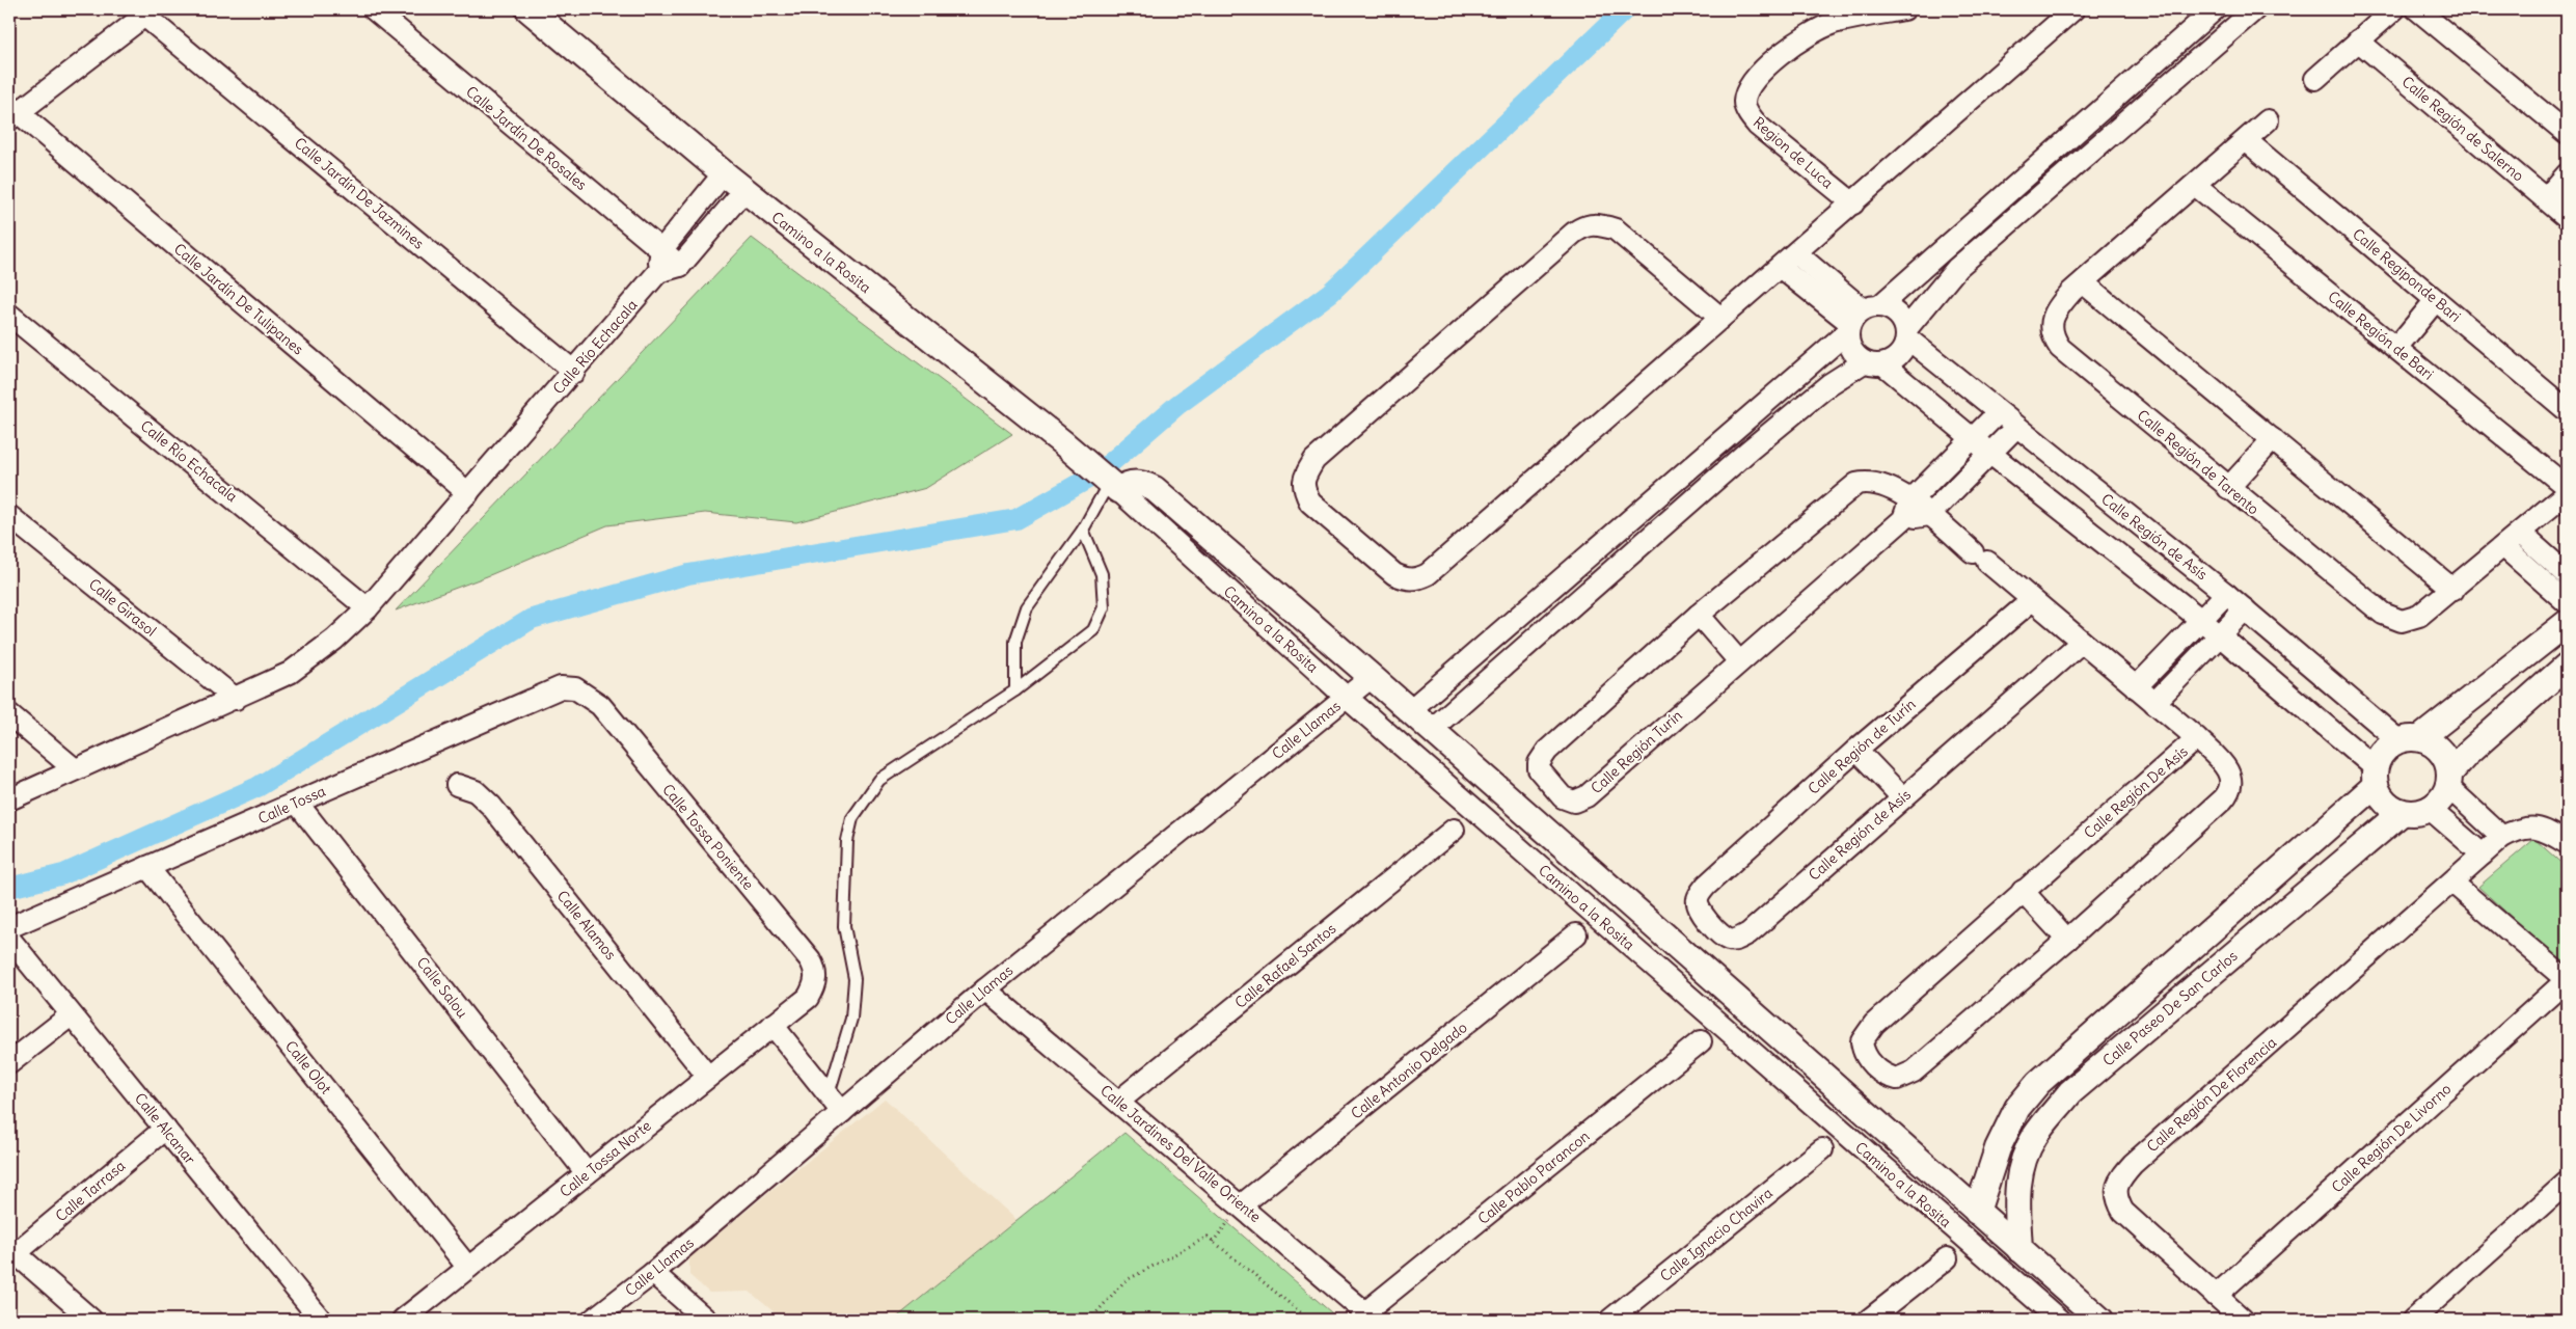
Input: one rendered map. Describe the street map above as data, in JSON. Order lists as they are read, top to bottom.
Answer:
{
  "streets": {
    "street": [
      "Calle Región de Salerno",
      "Calle Jardín De Rosales",
      "Region de Luca",
      "Calle Jardín De Jazmines",
      "Camino a la Rosita",
      "Calle Regiponde Bari",
      "Calle Jardín De Tulipanes",
      "Calle Región de Bari",
      "Calle Río Echacala",
      "Calle Región de Tarento",
      "Calle Región de Asís",
      "Calle Girasol",
      "Calle Llamas",
      "Calle Región de Turín",
      "Calle Región Turín",
      "Calle Región De Asís",
      "Calle Tossa",
      "Calle Tossa Poniente",
      "Calle Alamos",
      "Calle Rafael Santos",
      "Calle Salou",
      "Calle Paseo De San Carlos",
      "Calle Olot",
      "Calle Antonio Delgado",
      "Calle Región De Florencia",
      "Calle Alcanar",
      "Calle Región De Livorno",
      "Calle Jardines Del Valle Oriente",
      "Calle Tossa Norte",
      "Calle Pablo Parancon",
      "Calle Tarrasa",
      "Calle Ignacio Chavira"
    ]
  },
  "crossings": [
    ["Calle Jardín De Jazmines", "Calle Río Echacala"],
    ["Camino a la Rosita", "Calle Llamas"],
    ["Camino a la Rosita", "Calle Paseo De San Carlos"],
    ["Calle Regiponde Bari", "Calle Región de Tarento"],
    ["Calle Jardín De Tulipanes", "Calle Río Echacala"],
    ["Calle Región de Bari", "Calle Región de Tarento"],
    ["Calle Río Echacala", "Calle Girasol"],
    ["Calle Región de Asís", "Calle Región de Turín"],
    ["Calle Región de Asís", "Calle Región Turín"],
    ["Calle Región de Asís", "Calle Región De Asís"],
    ["Calle Región de Asís", "Calle Paseo De San Carlos"],
    ["Calle Llamas", "Calle Jardines Del Valle Oriente"],
    ["Calle Tossa", "Calle Tossa Poniente"],
    ["Calle Tossa", "Calle Salou"],
    ["Calle Tossa", "Calle Olot"],
    ["Calle Tossa Poniente", "Calle Tossa Norte"],
    ["Calle Alamos", "Calle Tossa Norte"],
    ["Calle Rafael Santos", "Calle Jardines Del Valle Oriente"],
    ["Calle Salou", "Calle Tossa Norte"],
    ["Calle Olot", "Calle Tossa Norte"],
    ["Calle Antonio Delgado", "Calle Jardines Del Valle Oriente"],
    ["Calle Región De Florencia", "Calle Región De Livorno"],
    ["Calle Alcanar", "Calle Tarrasa"],
    ["Calle Jardines Del Valle Oriente", "Calle Pablo Parancon"]
  ]
}
